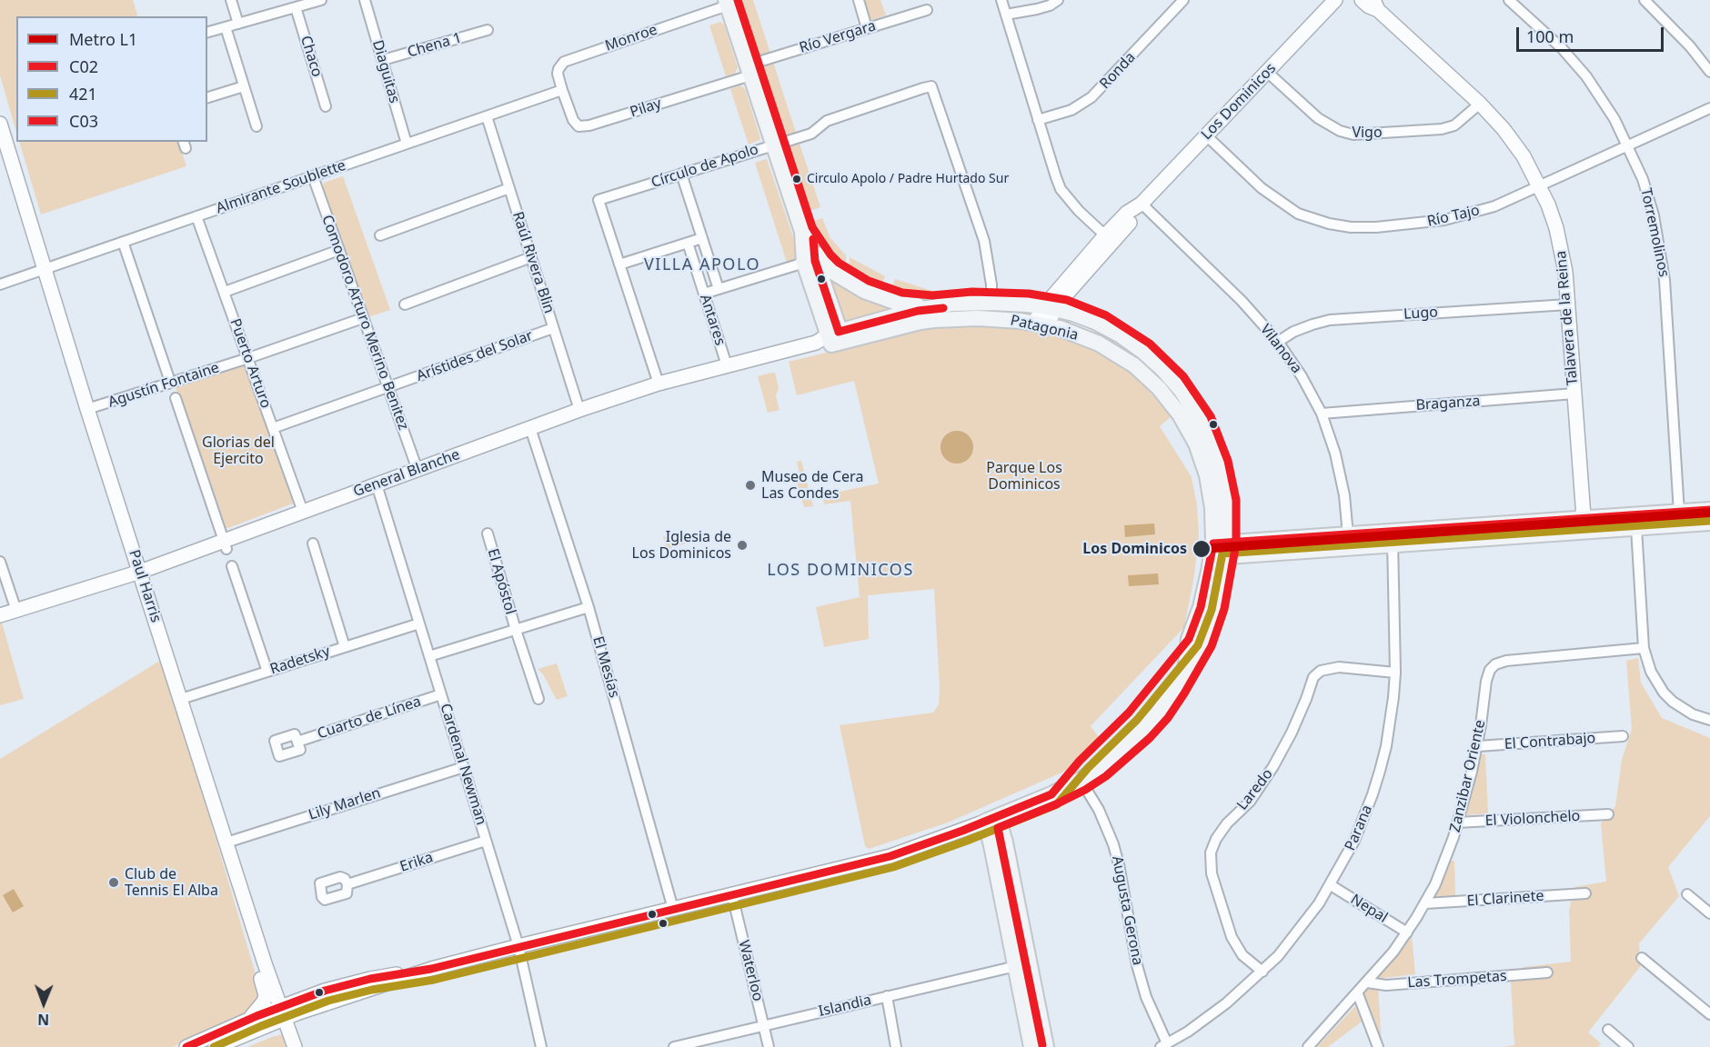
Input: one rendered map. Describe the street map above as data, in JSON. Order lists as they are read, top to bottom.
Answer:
{
  "streets": {
    "main road": ["Patagonia"],
    "street": [
      "Río Vergara",
      "Monroe",
      "Chena 1",
      "Chaco",
      "Ronda",
      "Diaguitas",
      "Los Dominicos",
      "Pilay",
      "Vigo",
      "Círculo de Apolo",
      "Almirante Soublette",
      "Río Tajo",
      "Torremolinos",
      "Raúl Rivera Blin",
      "Lugo",
      "Talavera de la Reina",
      "Antares",
      "Comodoro Arturo Merino Benitez",
      "Vilanova",
      "Arístides del Solar",
      "Puerto Arturo",
      "Agustín Fontaine",
      "Braganza",
      "General Blanche",
      "El Apóstol",
      "Paul Harris",
      "Radetsky",
      "El Mesías",
      "Cuarto de Línea",
      "El Contrabajo",
      "Cardenal Newman",
      "Zanzibar Oriente",
      "Laredo",
      "Lily Marlen",
      "El Violonchelo",
      "Parana",
      "Erika",
      "El Clarinete",
      "Nepal",
      "Augusta Gerona",
      "Waterloo",
      "Las Trompetas",
      "Islandia"
    ]
  },
  "crossings": [
    ["Río Vergara", "Pilay"],
    ["Monroe", "Pilay"],
    ["Monroe", "Almirante Soublette"],
    ["Chena 1", "Diaguitas"],
    ["Diaguitas", "Almirante Soublette"],
    ["Los Dominicos", "Vigo"],
    ["Los Dominicos", "Río Tajo"],
    ["Los Dominicos", "Patagonia"],
    ["Los Dominicos", "Vilanova"],
    ["Pilay", "Almirante Soublette"],
    ["Vigo", "Talavera de la Reina"],
    ["Círculo de Apolo", "Antares"],
    ["Círculo de Apolo", "Patagonia"],
    ["Círculo de Apolo", "General Blanche"],
    ["Almirante Soublette", "Raúl Rivera Blin"],
    ["Almirante Soublette", "Comodoro Arturo Merino Benitez"],
    ["Almirante Soublette", "Puerto Arturo"],
    ["Almirante Soublette", "Paul Harris"],
    ["Río Tajo", "Torremolinos"],
    ["Río Tajo", "Talavera de la Reina"],
    ["Raúl Rivera Blin", "Arístides del Solar"],
    ["Raúl Rivera Blin", "General Blanche"],
    ["Lugo", "Talavera de la Reina"],
    ["Lugo", "Vilanova"],
    ["Talavera de la Reina", "Braganza"],
    ["Antares", "General Blanche"],
    ["Comodoro Arturo Merino Benitez", "Arístides del Solar"],
    ["Comodoro Arturo Merino Benitez", "Agustín Fontaine"],
    ["Comodoro Arturo Merino Benitez", "General Blanche"],
    ["Patagonia", "General Blanche"],
    ["Vilanova", "Braganza"],
    ["Arístides del Solar", "Puerto Arturo"],
    ["Puerto Arturo", "Agustín Fontaine"],
    ["Puerto Arturo", "General Blanche"],
    ["Agustín Fontaine", "Paul Harris"],
    ["General Blanche", "Paul Harris"],
    ["General Blanche", "El Mesías"],
    ["General Blanche", "Cardenal Newman"],
    ["El Apóstol", "El Mesías"],
    ["El Apóstol", "Cardenal Newman"],
    ["Paul Harris", "Radetsky"],
    ["Paul Harris", "Lily Marlen"],
    ["Radetsky", "Cardenal Newman"],
    ["Cuarto de Línea", "Cardenal Newman"],
    ["El Contrabajo", "Zanzibar Oriente"],
    ["Cardenal Newman", "Lily Marlen"],
    ["Cardenal Newman", "Erika"],
    ["Zanzibar Oriente", "El Violonchelo"],
    ["Zanzibar Oriente", "El Clarinete"],
    ["Zanzibar Oriente", "Nepal"],
    ["Zanzibar Oriente", "Las Trompetas"],
    ["Laredo", "Parana"],
    ["Parana", "Nepal"],
    ["Parana", "Augusta Gerona"],
    ["Waterloo", "Islandia"]
  ],
  "districts": ["VILLA APOLO", "LOS DOMINICOS"],
  "parks": ["Glorias del Ejercito", "Parque Los Dominicos"],
  "places": [
    "Circulo Apolo / Padre Hurtado Sur",
    "Museo de Cera Las Condes",
    "Iglesia de Los Dominicos",
    "Los Dominicos",
    "Club de Tennis El Alba"
  ],
  "lines": [
    "transit line C03",
    "transit line C02",
    "metro line L1",
    "transit line 421"
  ],
  "legend": [
    "Metro L1",
    "C02",
    "421",
    "C03"
  ],
  "scale_bar": "100 m",
  "north": "bottom"
}
